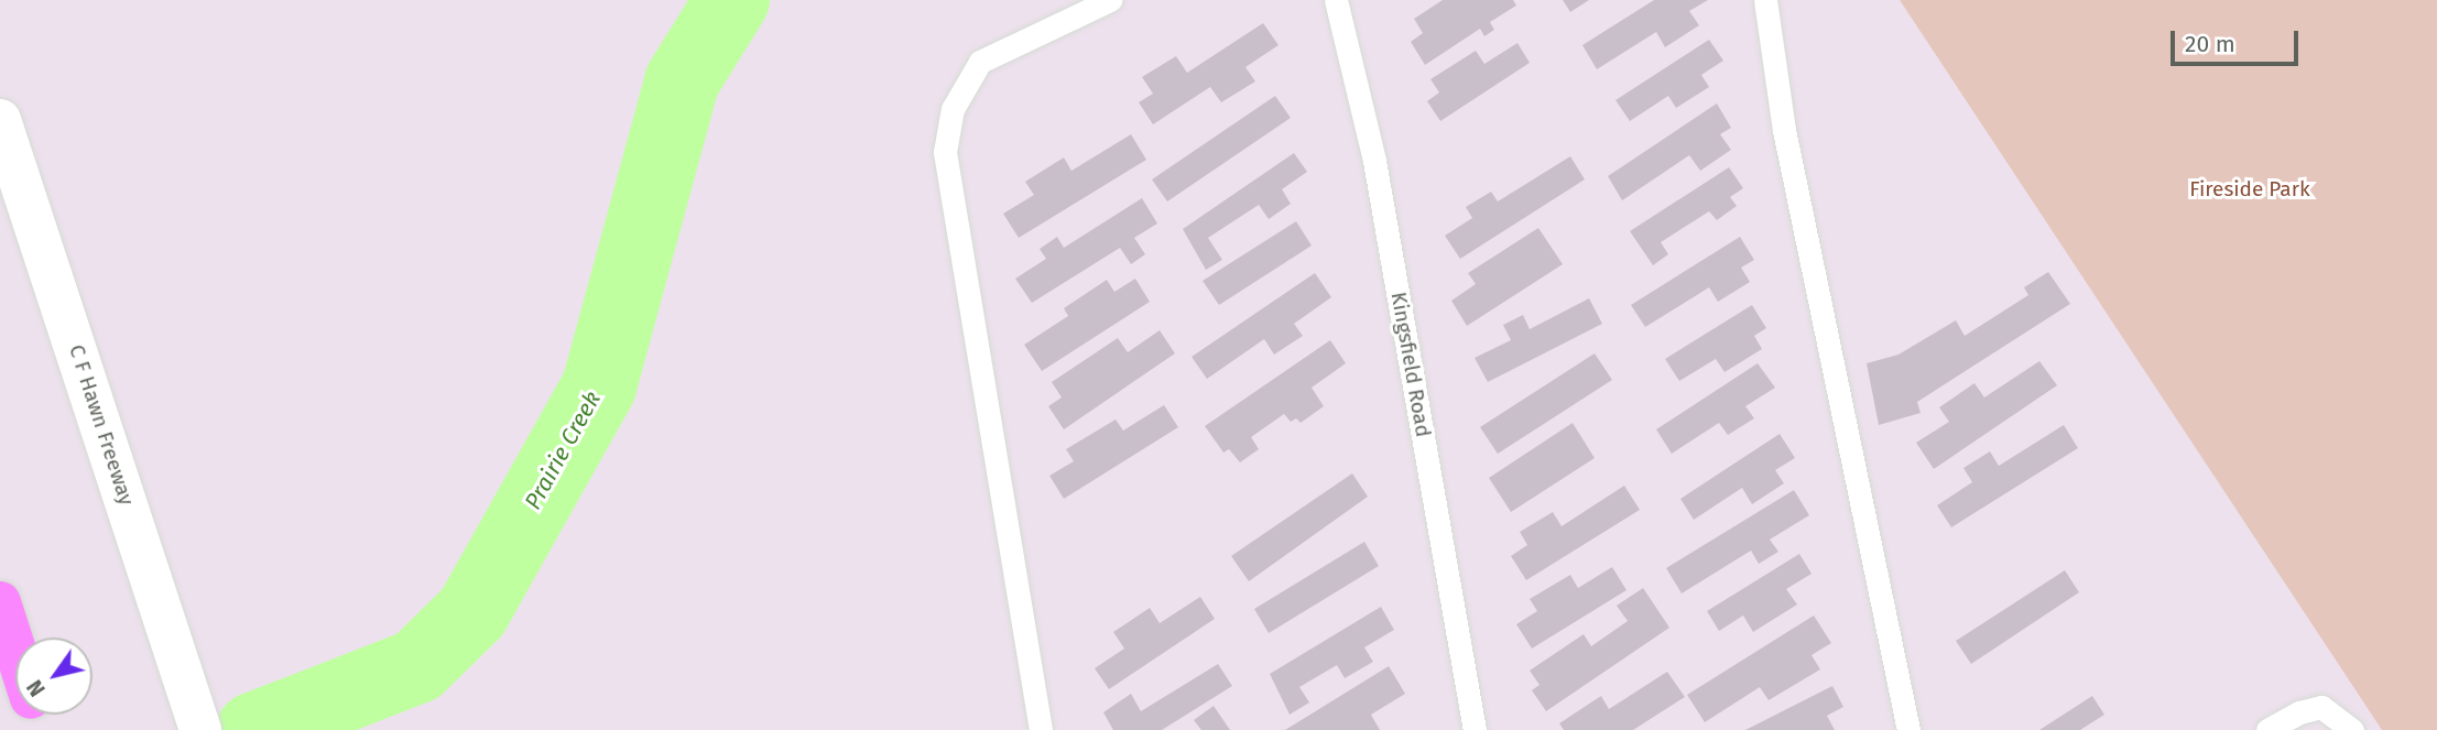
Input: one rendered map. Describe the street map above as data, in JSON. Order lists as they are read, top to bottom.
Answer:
{
  "streets": {
    "main road": ["C F Hawn Freeway"],
    "lane": ["Kingsfield Road"]
  },
  "water": ["Prairie Creek"],
  "parks": ["Fireside Park"],
  "scale_bar": "20 m",
  "north": "bottom left"
}
